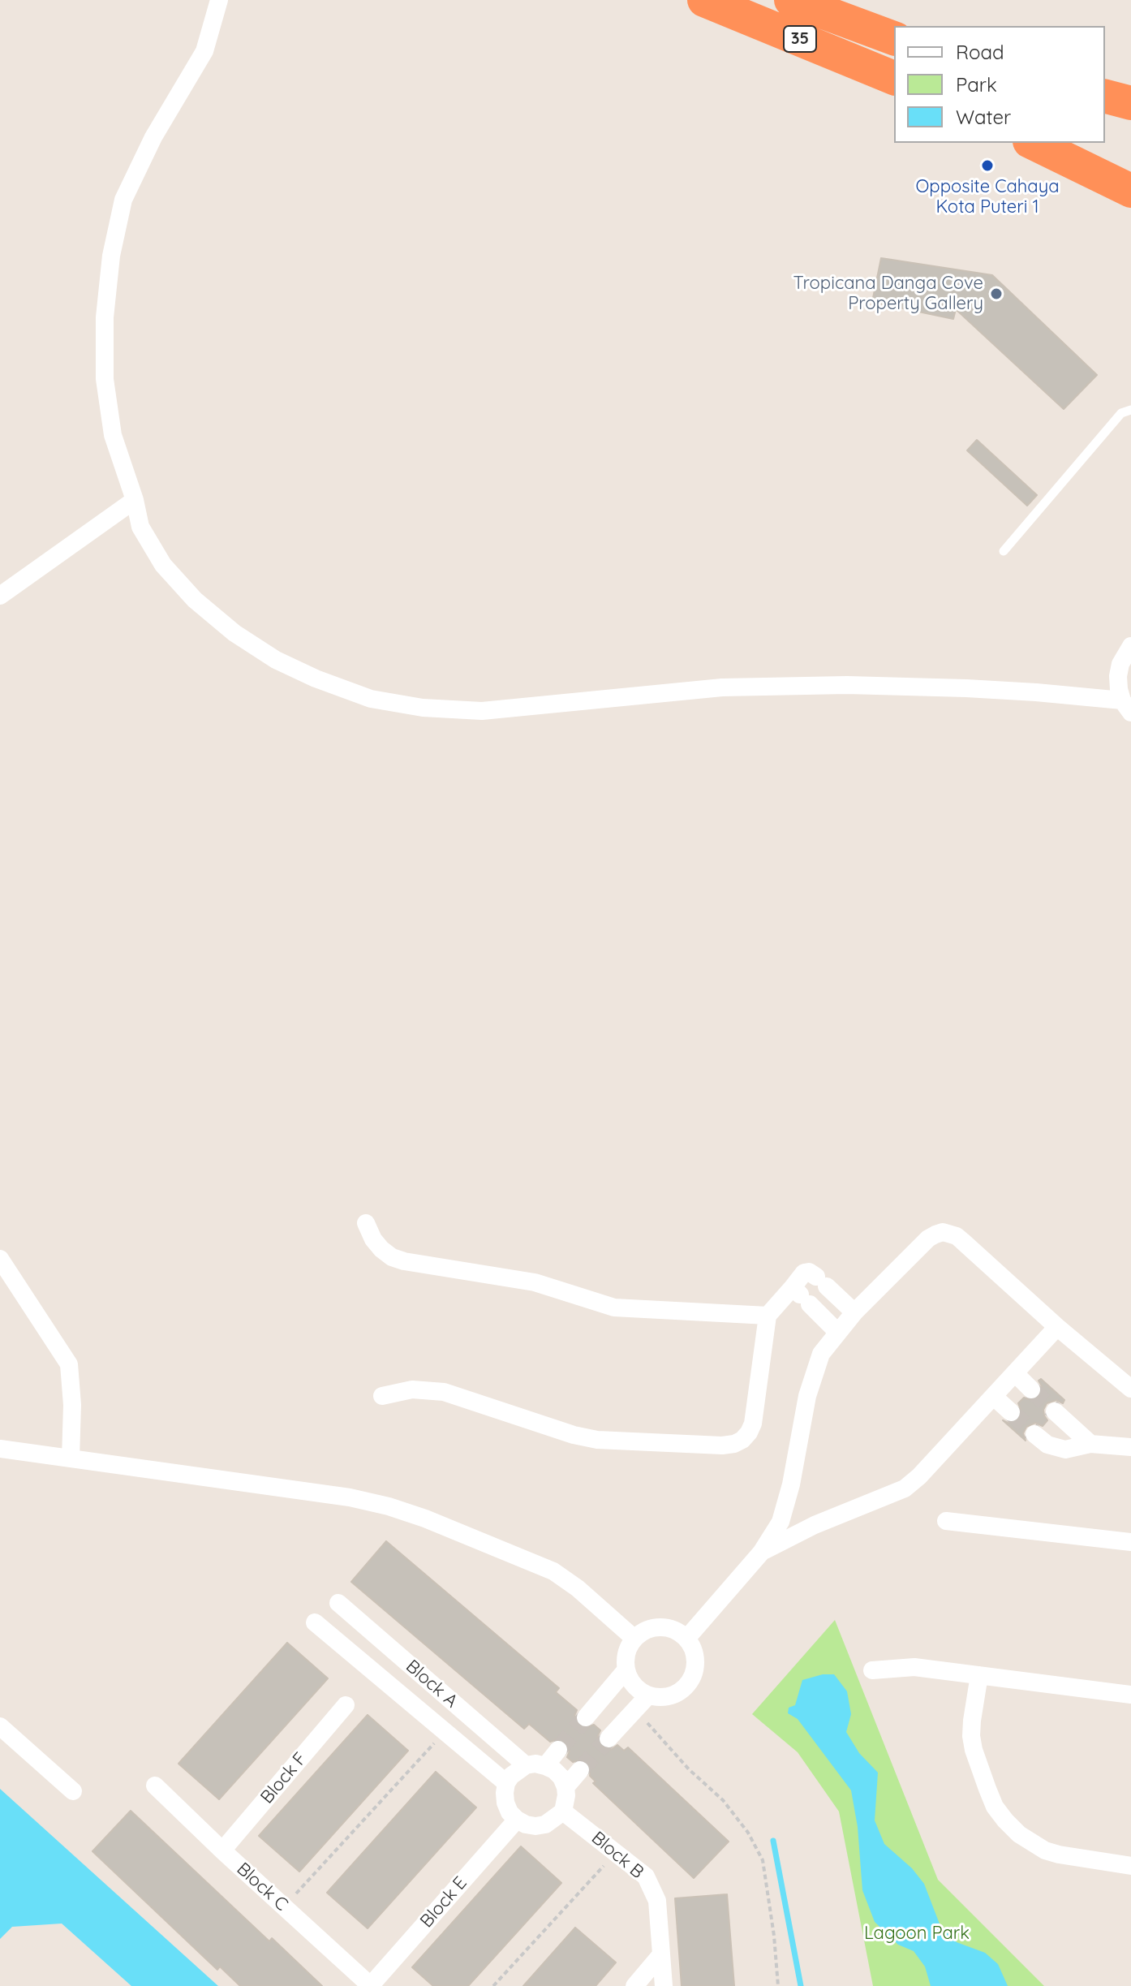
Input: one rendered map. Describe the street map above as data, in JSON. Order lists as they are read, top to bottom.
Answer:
{
  "streets": {
    "highway": ["35"],
    "street": [
      "Block A",
      "Block F",
      "Block B",
      "Block C",
      "Block E"
    ]
  },
  "crossings": [
    ["Block A", "Block B"],
    ["Block A", "Block E"],
    ["Block F", "Block C"],
    ["Block B", "Block E"],
    ["Block C", "Block E"]
  ],
  "parks": ["Lagoon Park"],
  "places": ["Opposite Cahaya Kota Puteri 1", "Tropicana Danga Cove Property Gallery"],
  "legend": ["Road", "Park", "Water"]
}
